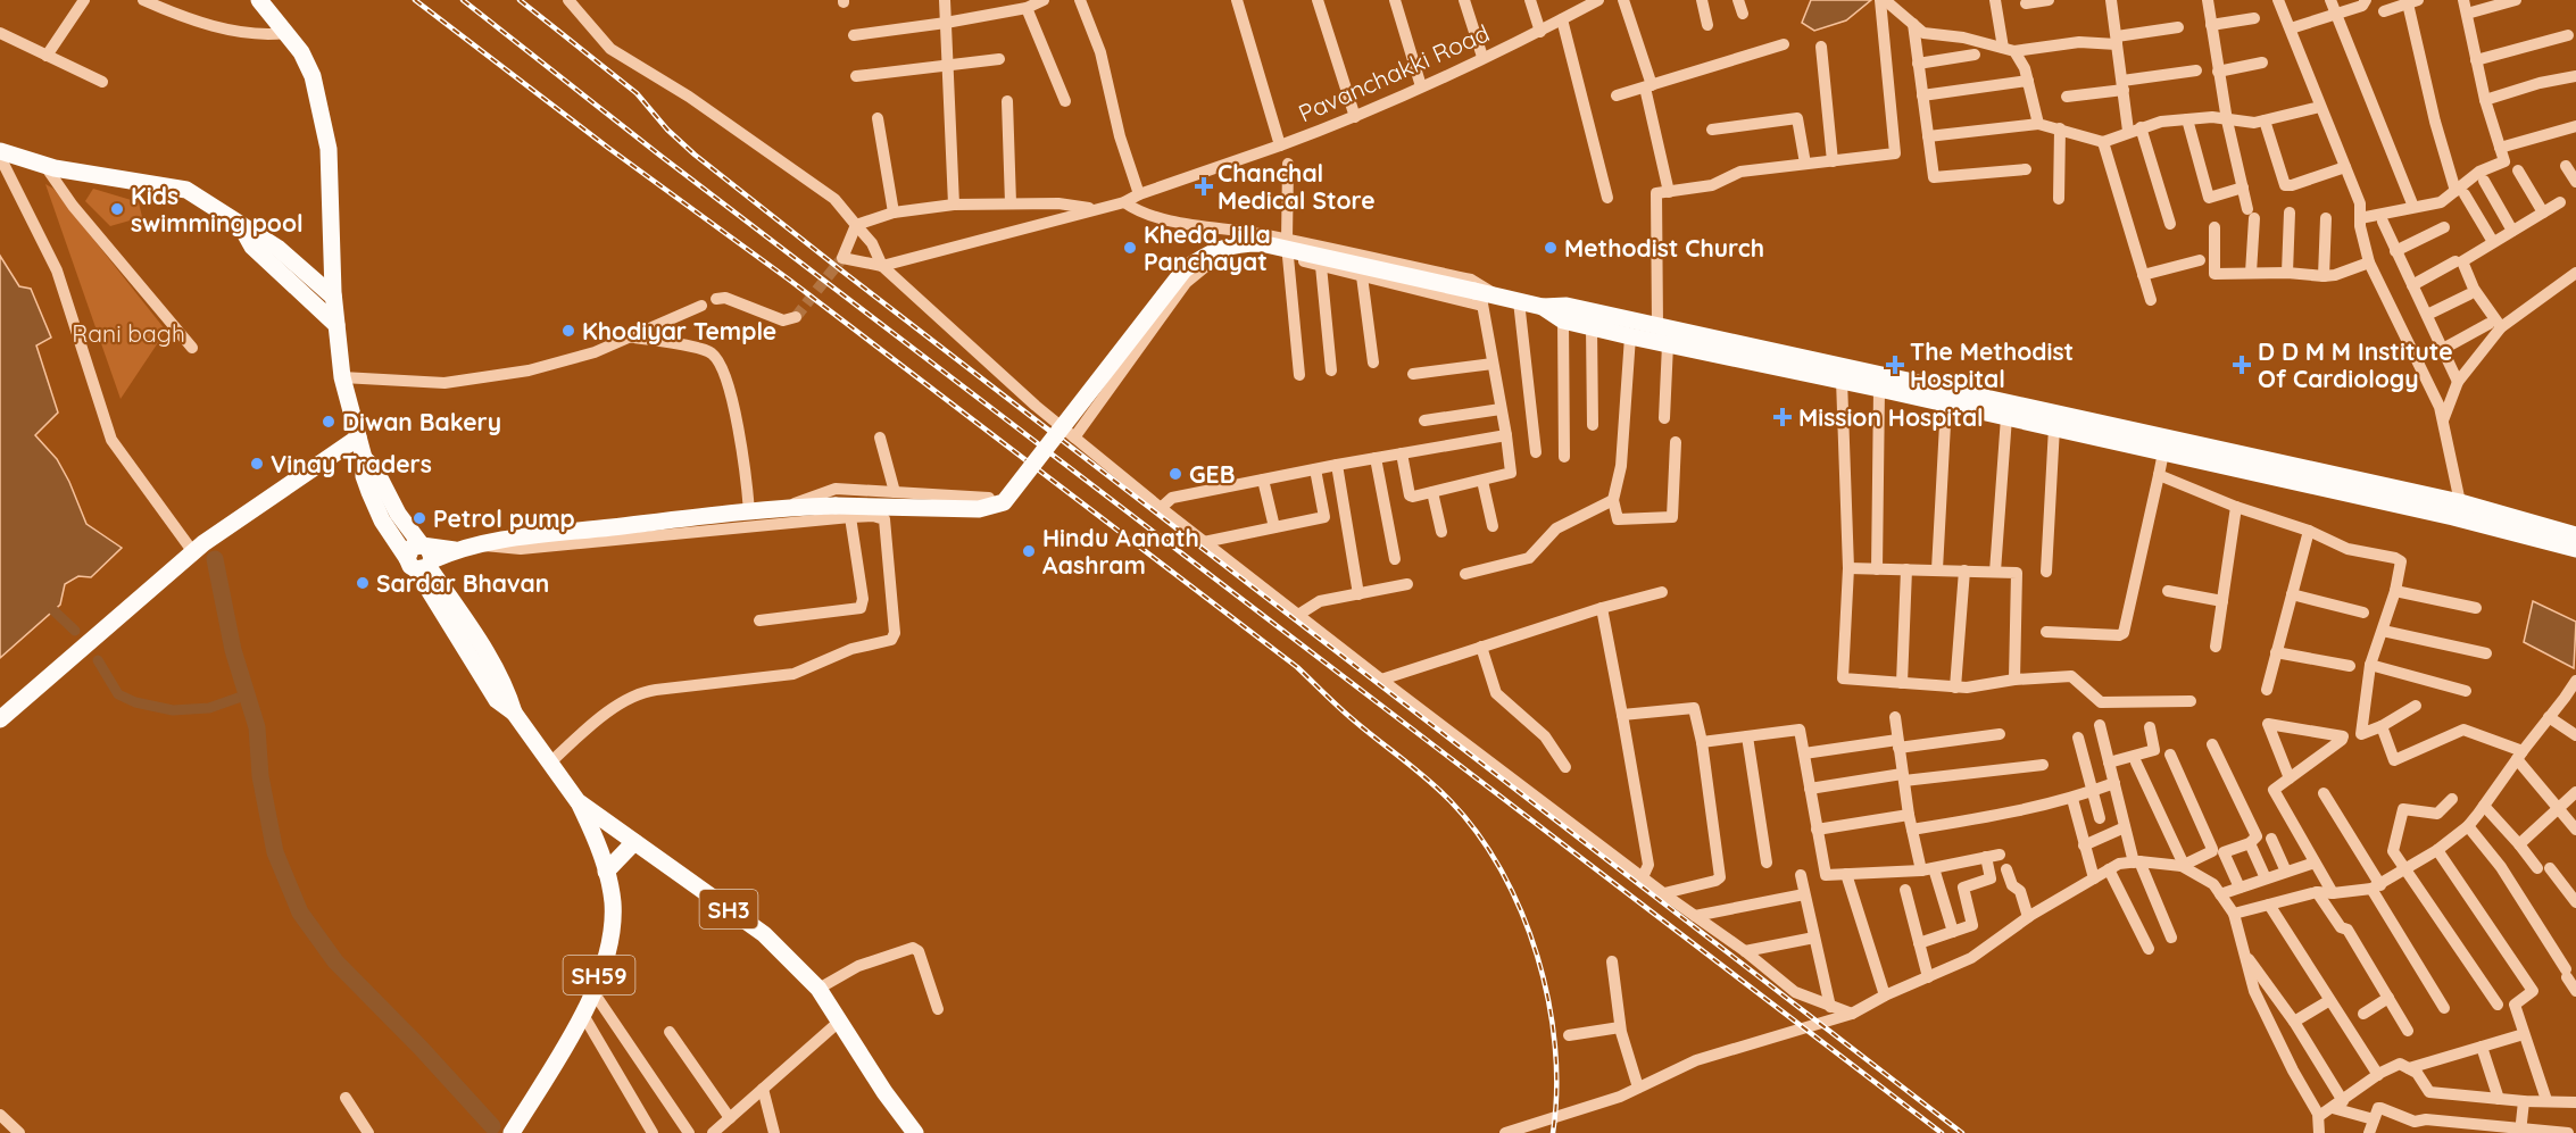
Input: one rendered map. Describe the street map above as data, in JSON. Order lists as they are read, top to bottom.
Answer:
{
  "streets": {
    "main road": ["SH3", "SH59"],
    "street": ["Pavanchakki Road"]
  },
  "crossings": [
    ["SH3", "SH59"]
  ],
  "parks": ["Rani bagh"],
  "places": {
    "health": [
      "Chanchal Medical Store",
      "The Methodist Hospital",
      "D D M M Institute Of Cardiology",
      "Mission Hospital"
    ],
    "other": [
      "Kids swimming pool",
      "Kheda Jilla Panchayat",
      "Methodist Church",
      "Khodiyar Temple",
      "Diwan Bakery",
      "Vinay Traders",
      "GEB",
      "Petrol pump",
      "Hindu Aanath Aashram",
      "Sardar Bhavan"
    ]
  }
}
